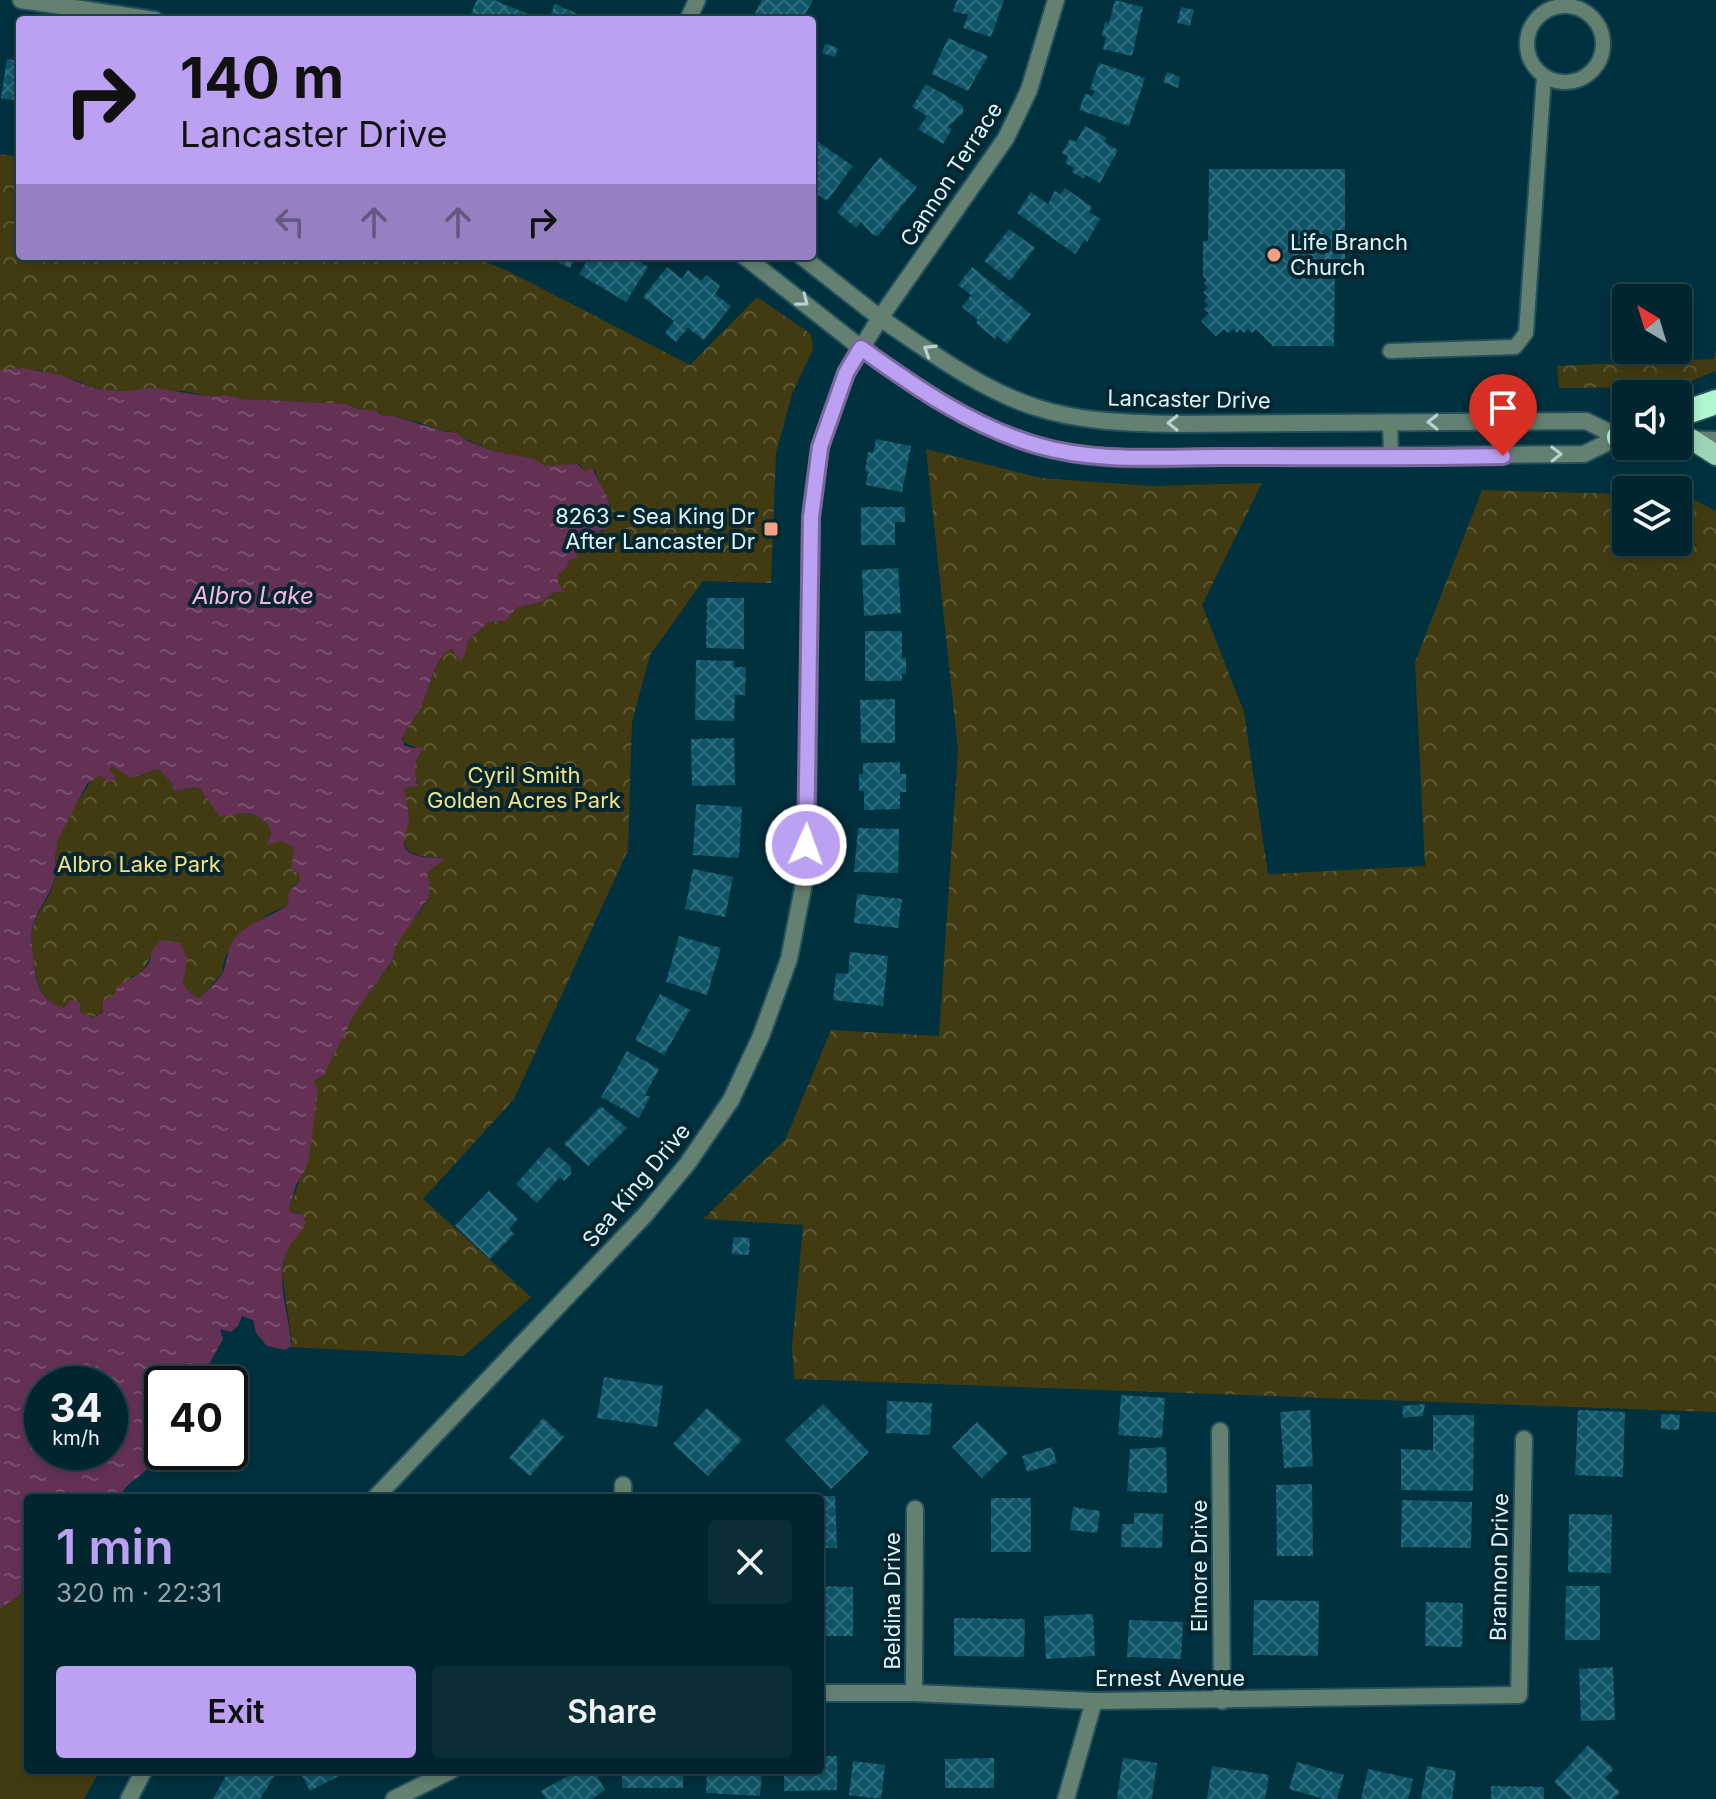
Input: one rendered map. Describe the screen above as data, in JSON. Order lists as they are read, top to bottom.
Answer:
{
  "streets": {
    "street": [
      "Cannon Terrace",
      "Lancaster Drive",
      "Sea King Drive",
      "Elmore Drive",
      "Brannon Drive",
      "Beldina Drive",
      "Ernest Avenue"
    ]
  },
  "crossings": [
    ["Cannon Terrace", "Lancaster Drive"],
    ["Cannon Terrace", "Sea King Drive"],
    ["Lancaster Drive", "Sea King Drive"],
    ["Elmore Drive", "Ernest Avenue"],
    ["Brannon Drive", "Ernest Avenue"],
    ["Beldina Drive", "Ernest Avenue"]
  ],
  "water": ["Albro Lake"],
  "parks": ["Cyril Smith Golden Acres Park", "Albro Lake Park"],
  "places": {
    "other": ["Life Branch Church"],
    "transit": ["8263 - Sea King Dr After Lancaster Dr"]
  },
  "north": "top left",
  "page": {
    "turn": ["140 m", "Lancaster Drive"],
    "speed": "34 km/h",
    "limit": "40",
    "heading": ["1 min", "320 m · 22:31"],
    "buttons": ["Exit", "Share"]
  }
}
